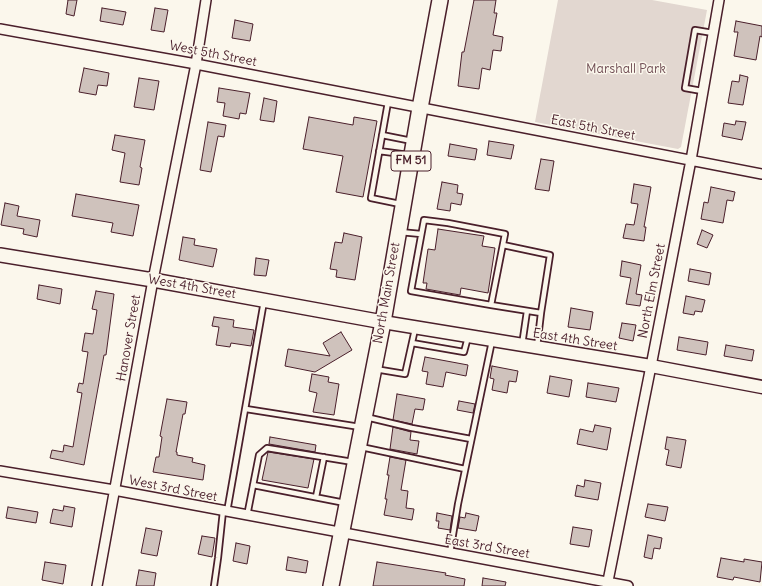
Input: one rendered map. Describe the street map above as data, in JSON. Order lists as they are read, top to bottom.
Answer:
{
  "streets": {
    "main road": ["FM 51", "West 4th Street", "North Main Street"],
    "street": [
      "West 5th Street",
      "East 5th Street",
      "North Elm Street",
      "Hanover Street",
      "East 4th Street",
      "West 3rd Street",
      "East 3rd Street"
    ]
  },
  "crossings": [
    ["West 5th Street", "East 5th Street"],
    ["West 5th Street", "North Main Street"],
    ["West 5th Street", "Hanover Street"],
    ["East 5th Street", "North Elm Street"],
    ["East 5th Street", "North Main Street"],
    ["West 4th Street", "North Main Street"],
    ["West 4th Street", "Hanover Street"],
    ["West 4th Street", "East 4th Street"],
    ["North Elm Street", "East 4th Street"],
    ["North Elm Street", "East 3rd Street"],
    ["North Main Street", "East 4th Street"],
    ["North Main Street", "West 3rd Street"],
    ["North Main Street", "East 3rd Street"],
    ["Hanover Street", "West 3rd Street"],
    ["West 3rd Street", "East 3rd Street"]
  ],
  "parks": ["Marshall Park"]
}
